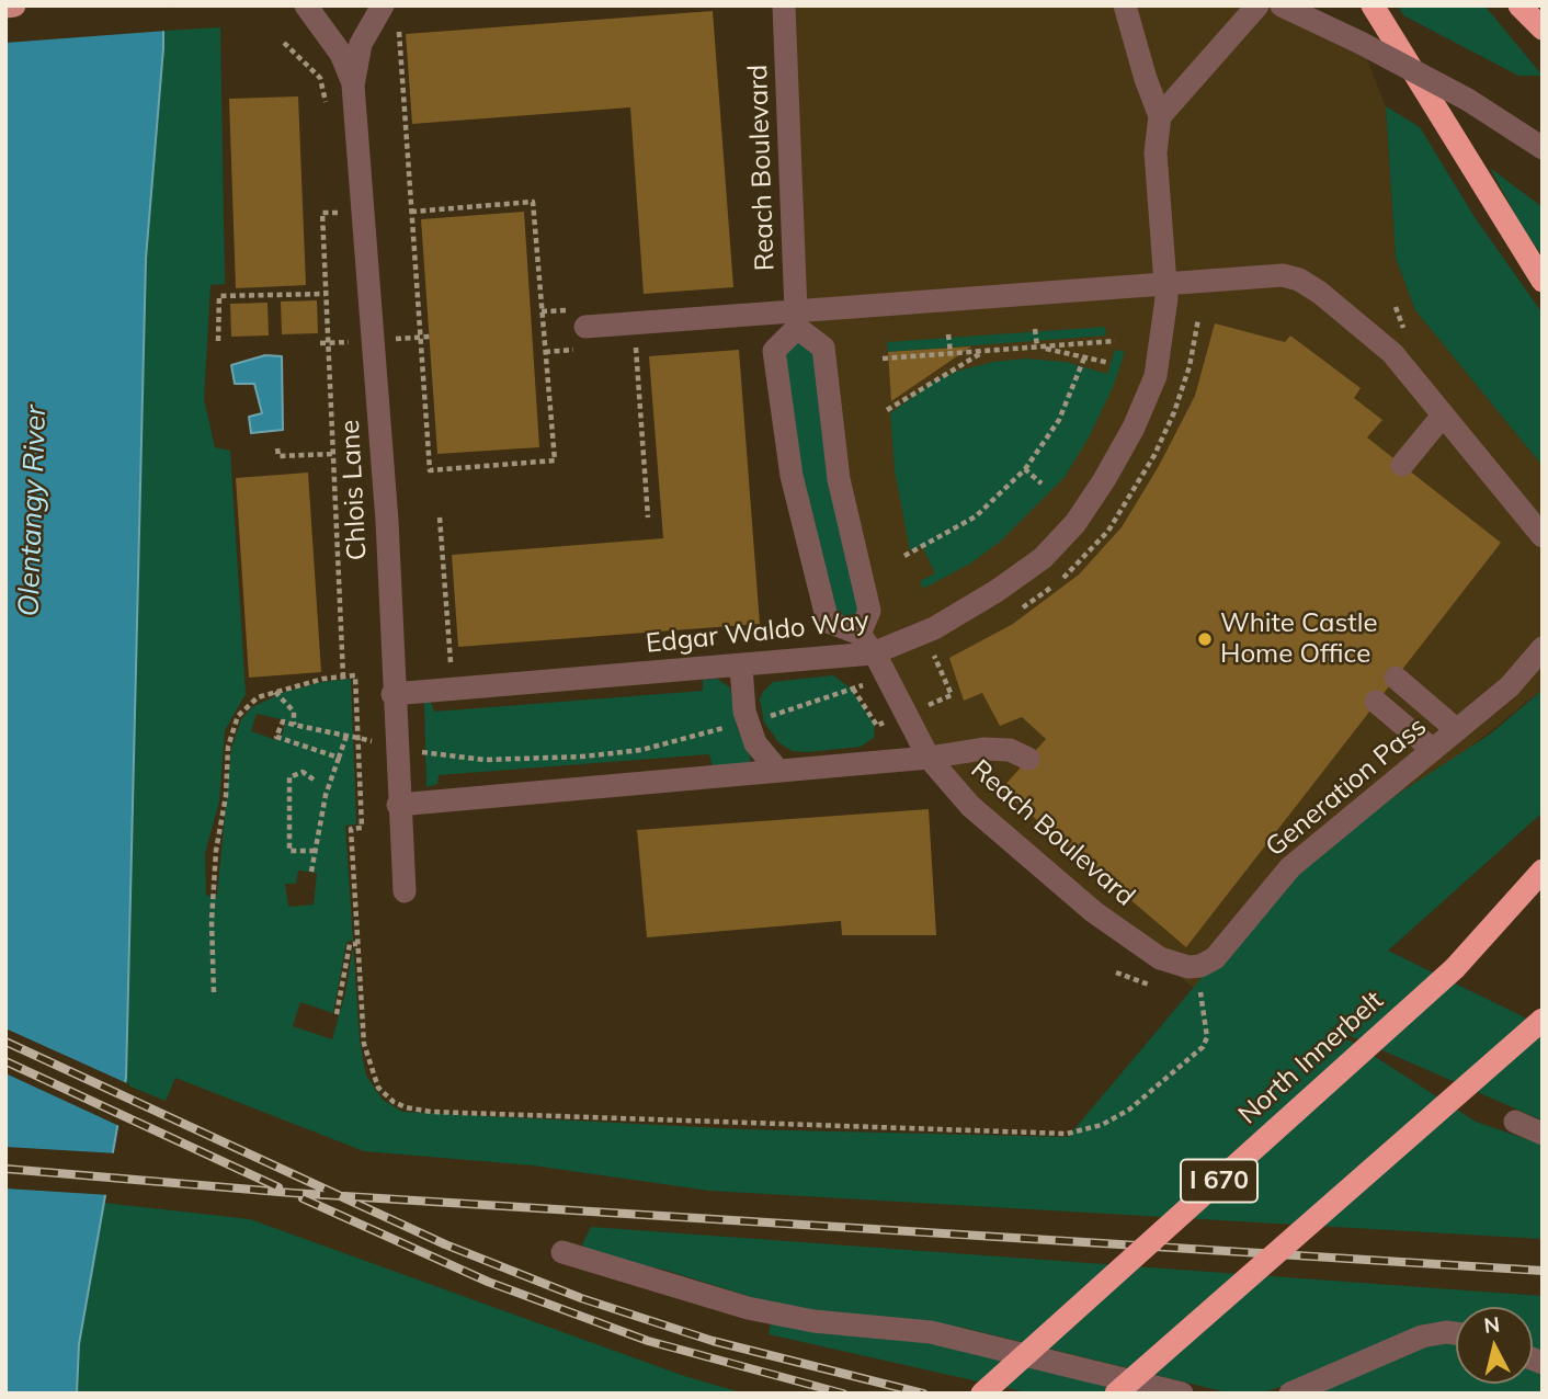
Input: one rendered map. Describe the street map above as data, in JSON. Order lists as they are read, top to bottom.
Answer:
{
  "streets": {
    "highway": ["North Innerbelt", "I 670"],
    "street": [
      "Reach Boulevard",
      "Chlois Lane",
      "Edgar Waldo Way",
      "Generation Pass"
    ]
  },
  "crossings": [
    ["Reach Boulevard", "Edgar Waldo Way"],
    ["Reach Boulevard", "Generation Pass"],
    ["Chlois Lane", "Edgar Waldo Way"]
  ],
  "water": ["Olentangy River"],
  "places": ["White Castle Home Office"],
  "north": "top"
}
